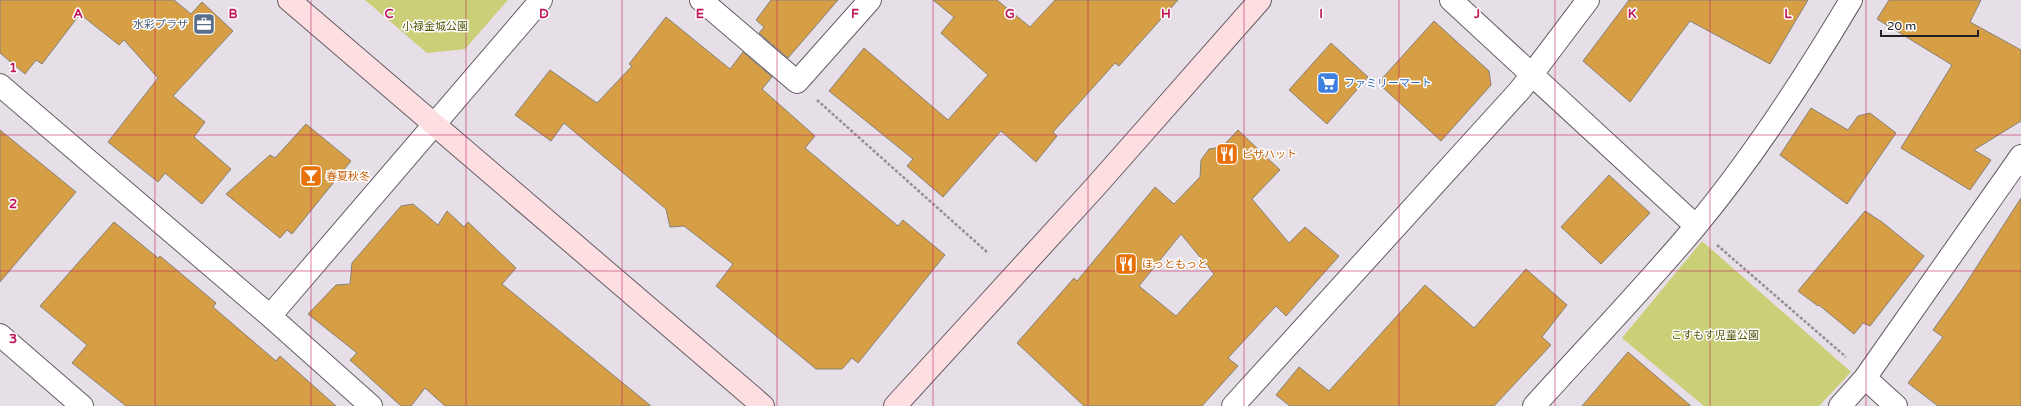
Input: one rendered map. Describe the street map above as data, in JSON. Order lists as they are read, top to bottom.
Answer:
{
  "parks": ["小禄金城公園", "こすもす児童公園"],
  "places": {
    "office": ["水彩プラザ"],
    "supermarket": ["ファミリーマート"],
    "restaurant": ["ピザハット", "ほっともっと"],
    "bar": ["春夏秋冬"]
  },
  "scale_bar": "20 m",
  "grid": {
    "columns": [
      "A",
      "B",
      "C",
      "D",
      "E",
      "F",
      "G",
      "H",
      "I",
      "J",
      "K",
      "L"
    ],
    "rows": ["1", "2", "3"]
  }
}
